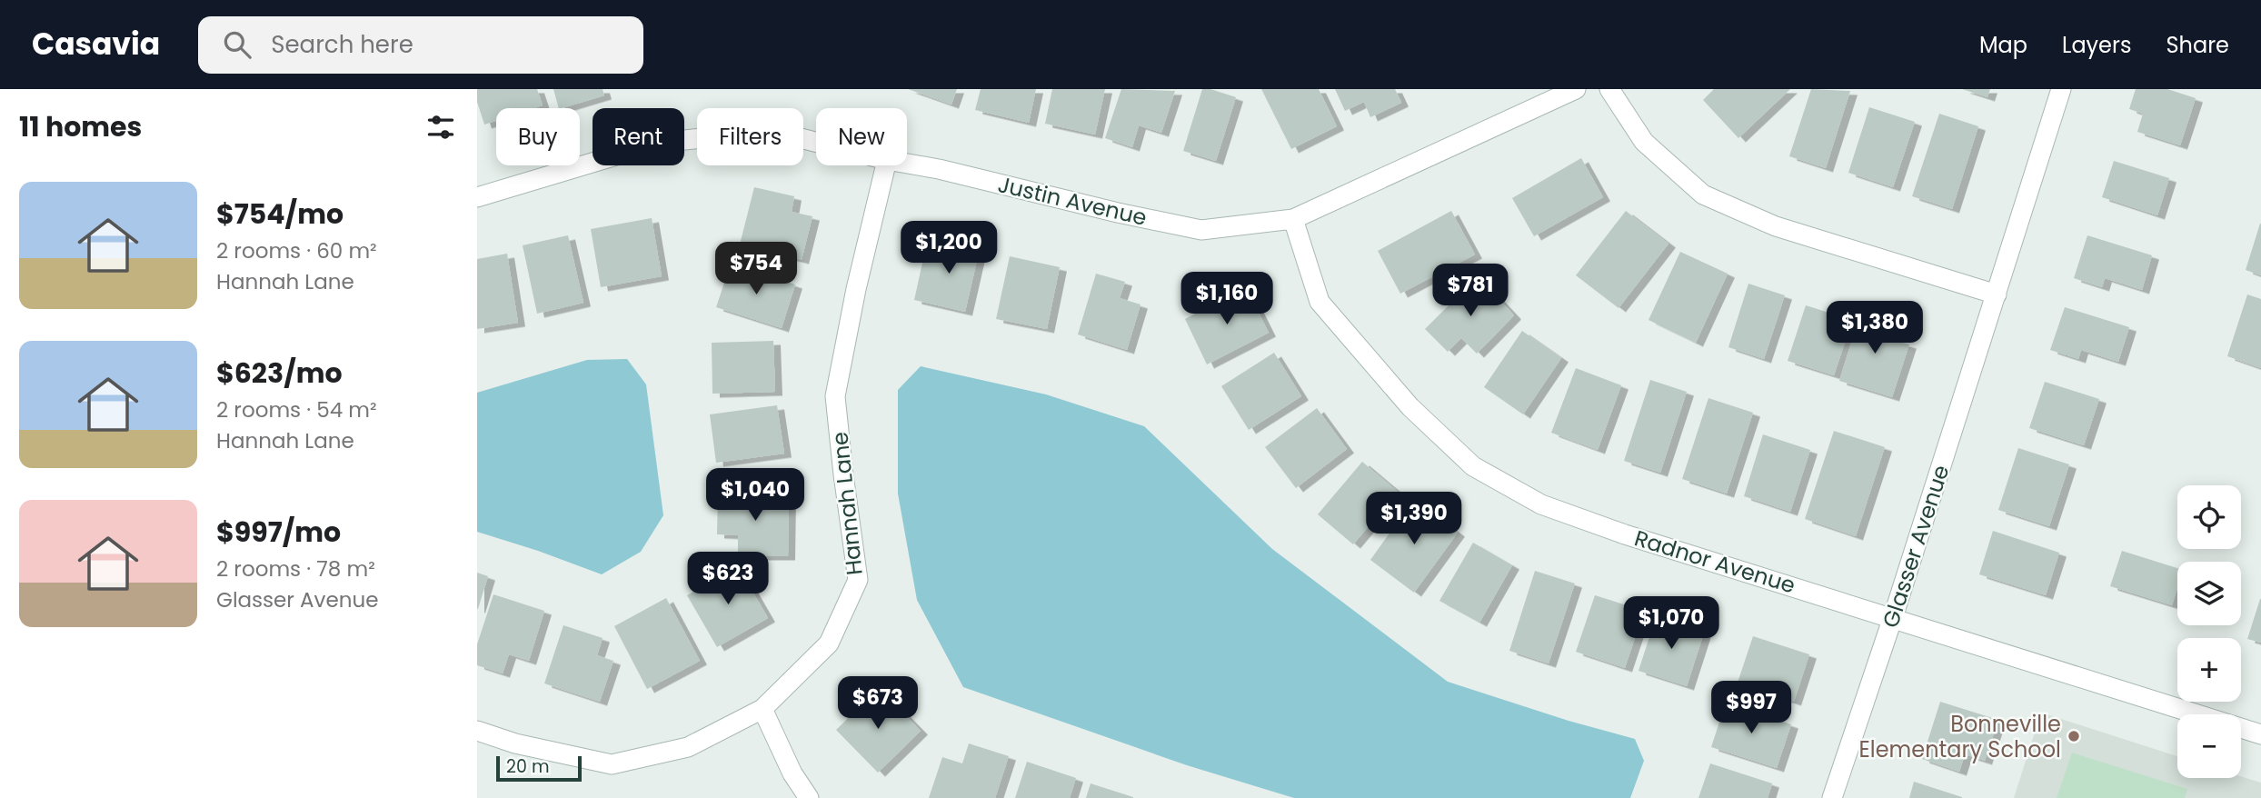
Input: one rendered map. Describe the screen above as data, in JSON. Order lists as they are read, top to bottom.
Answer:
{
  "streets": {
    "street": [
      "Justin Avenue",
      "Hannah Lane",
      "Glasser Avenue",
      "Radnor Avenue"
    ]
  },
  "crossings": [
    ["Justin Avenue", "Radnor Avenue"],
    ["Glasser Avenue", "Radnor Avenue"]
  ],
  "places": ["Bonneville Elementary School"],
  "scale_bar": "20 m",
  "page": {
    "header": "Casavia",
    "search": "Search here",
    "nav": ["Map", "Layers", "Share"],
    "heading": "11 homes",
    "chip": [
      "Buy",
      "Rent",
      "Filters",
      "New"
    ],
    "list": [
      {
        "name": "$754/mo",
        "note": "2 rooms · 60 m² · Hannah Lane"
      },
      {
        "name": "$623/mo",
        "note": "2 rooms · 54 m² · Hannah Lane"
      },
      {
        "name": "$997/mo",
        "note": "2 rooms · 78 m² · Glasser Avenue"
      }
    ],
    "price": [
      "$1,200",
      "$754",
      "$781",
      "$1,160",
      "$1,380",
      "$1,040",
      "$1,390",
      "$623",
      "$1,070",
      "$673",
      "$997"
    ],
    "map_buttons": ["+", "−"],
    "scale": "20 m"
  }
}
